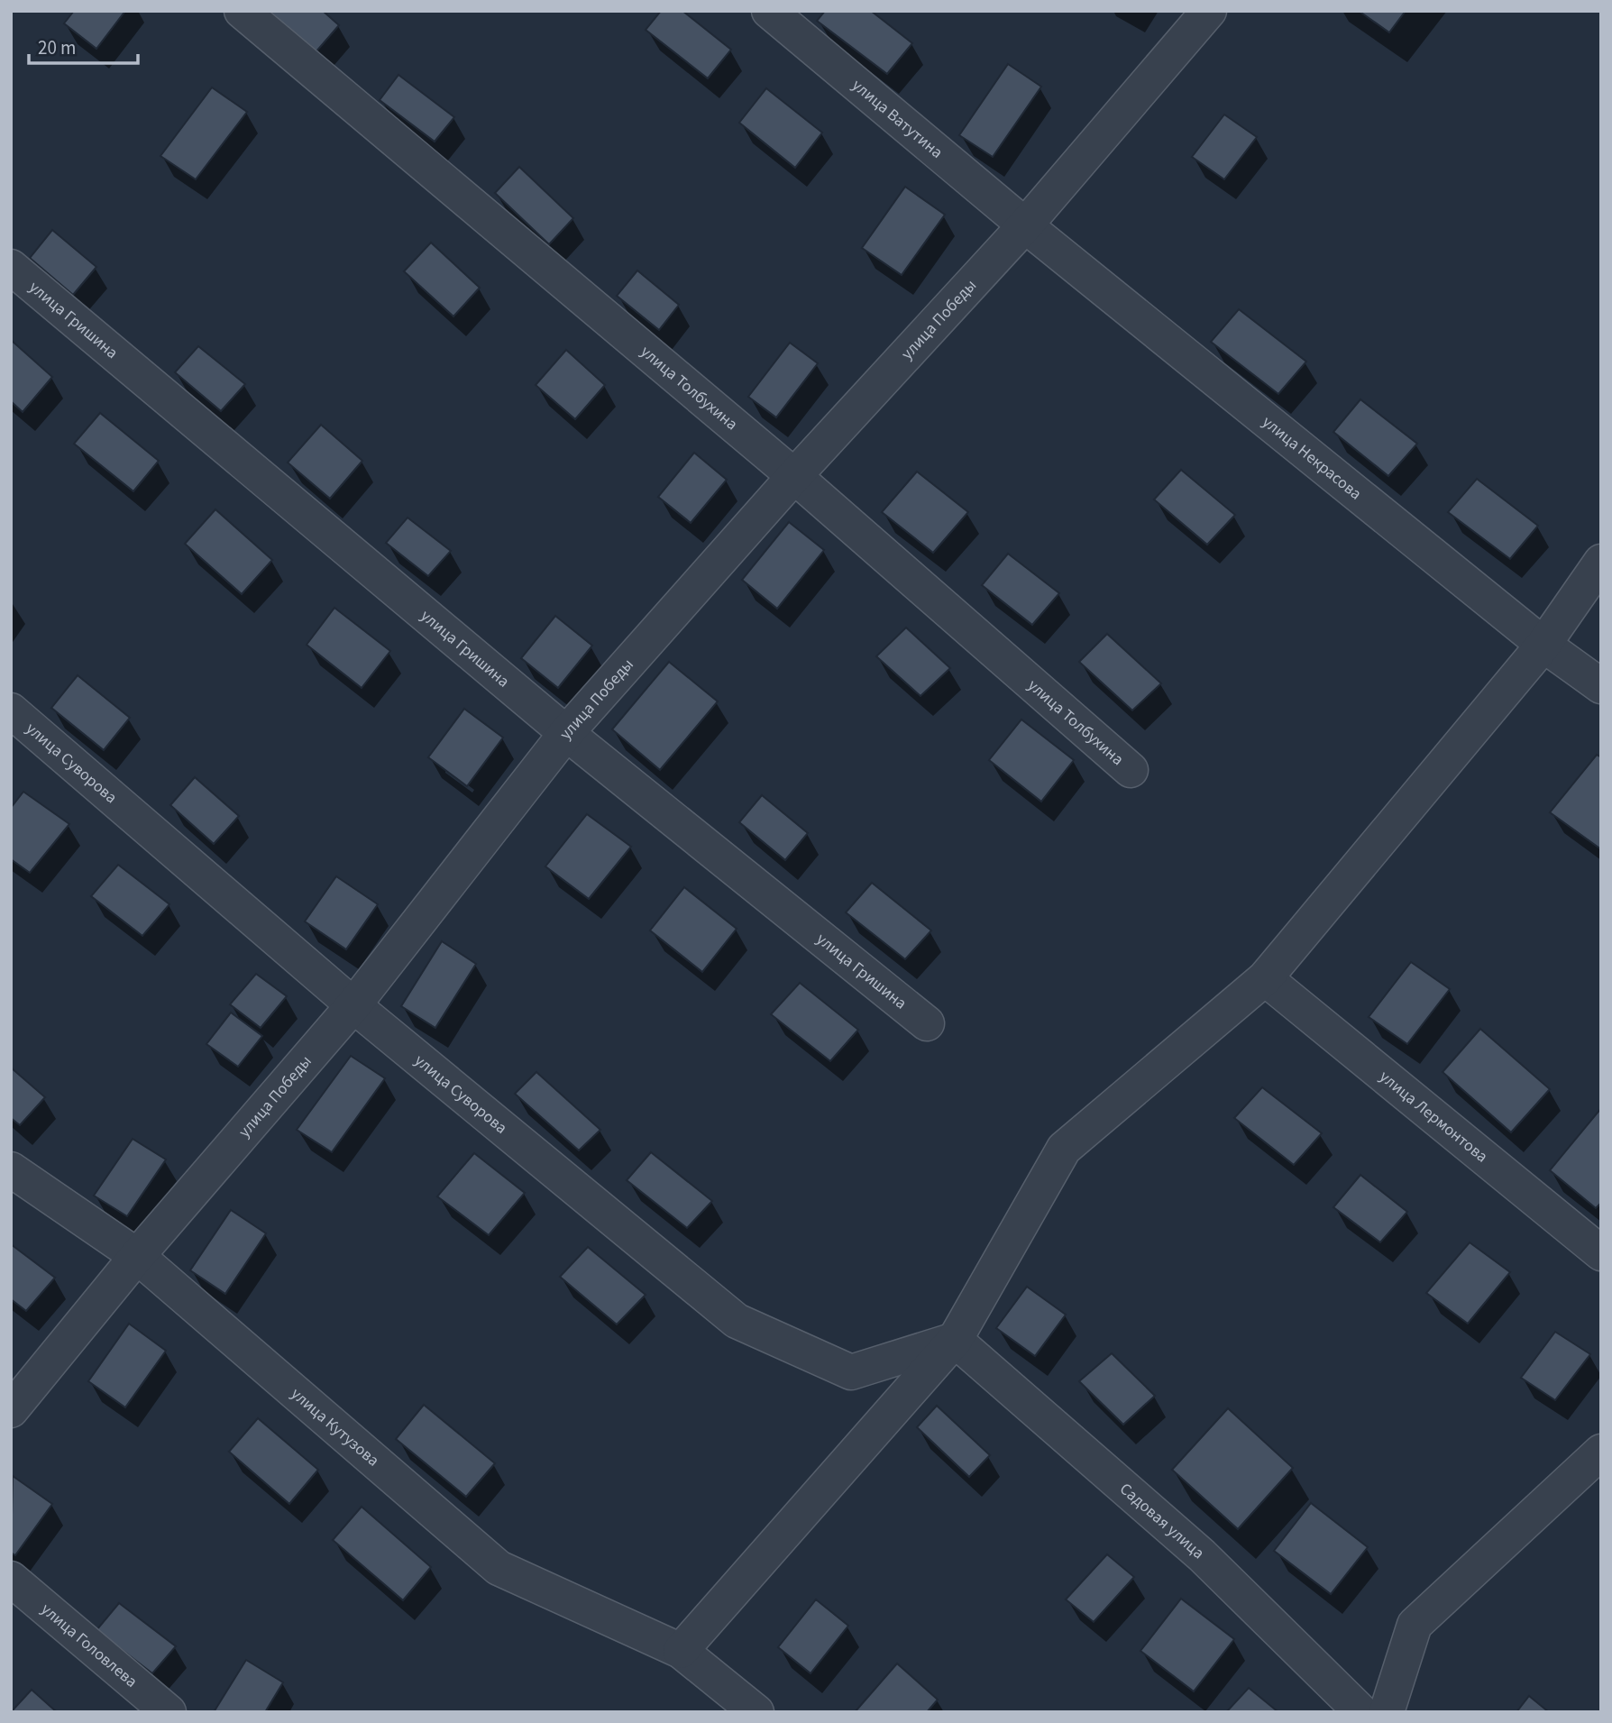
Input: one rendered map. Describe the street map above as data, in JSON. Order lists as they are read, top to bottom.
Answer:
{
  "streets": {
    "street": [
      "улица Ватутина",
      "улица Победы",
      "улица Гришина",
      "улица Толбухина",
      "улица Некрасова",
      "улица Суворова",
      "улица Лермонтова",
      "улица Кутузова",
      "Садовая улица",
      "улица Головлева"
    ]
  },
  "crossings": [
    ["улица Ватутина", "улица Победы"],
    ["улица Ватутина", "улица Некрасова"],
    ["улица Победы", "улица Гришина"],
    ["улица Победы", "улица Толбухина"],
    ["улица Победы", "улица Некрасова"],
    ["улица Победы", "улица Суворова"],
    ["улица Победы", "улица Кутузова"],
    ["улица Суворова", "Садовая улица"]
  ],
  "scale_bar": "20 m"
}
